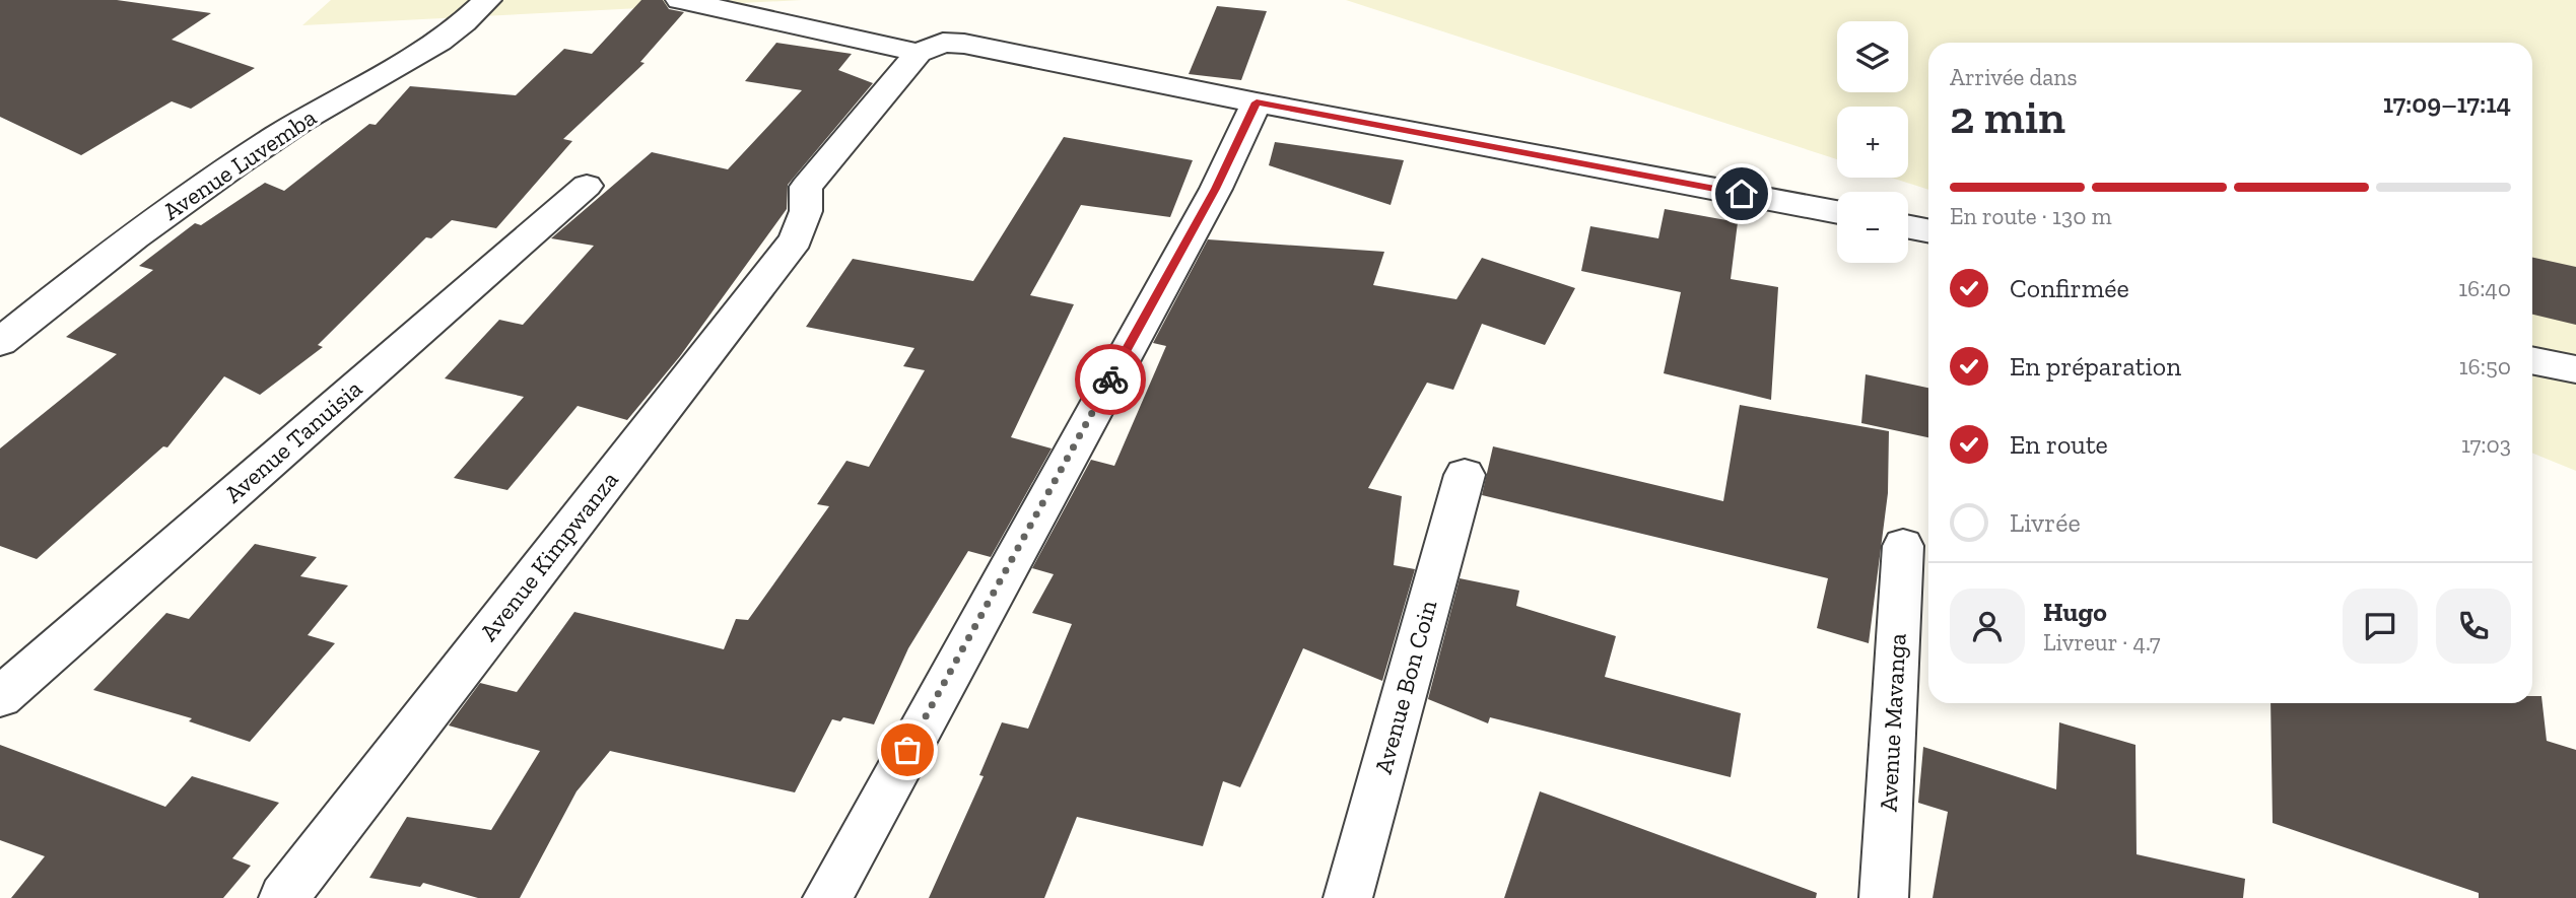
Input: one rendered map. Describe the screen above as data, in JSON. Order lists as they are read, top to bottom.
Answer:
{
  "streets": {
    "street": [
      "Avenue Luvemba",
      "Avenue Tanuisia",
      "Avenue Kimpwanza",
      "Avenue Bon Coin",
      "Avenue Mavanga"
    ]
  },
  "page": {
    "map_buttons": ["+", "−"],
    "heading": ["2 min", "Arrivée dans", "17:09–17:14"],
    "panel": ["Hugo", "Livreur · 4.7"],
    "bar": "En route · 130 m",
    "list": [
      ["Confirmée", "16:40"],
      ["En préparation", "16:50"],
      ["En route", "17:03"],
      "Livrée"
    ]
  }
}
